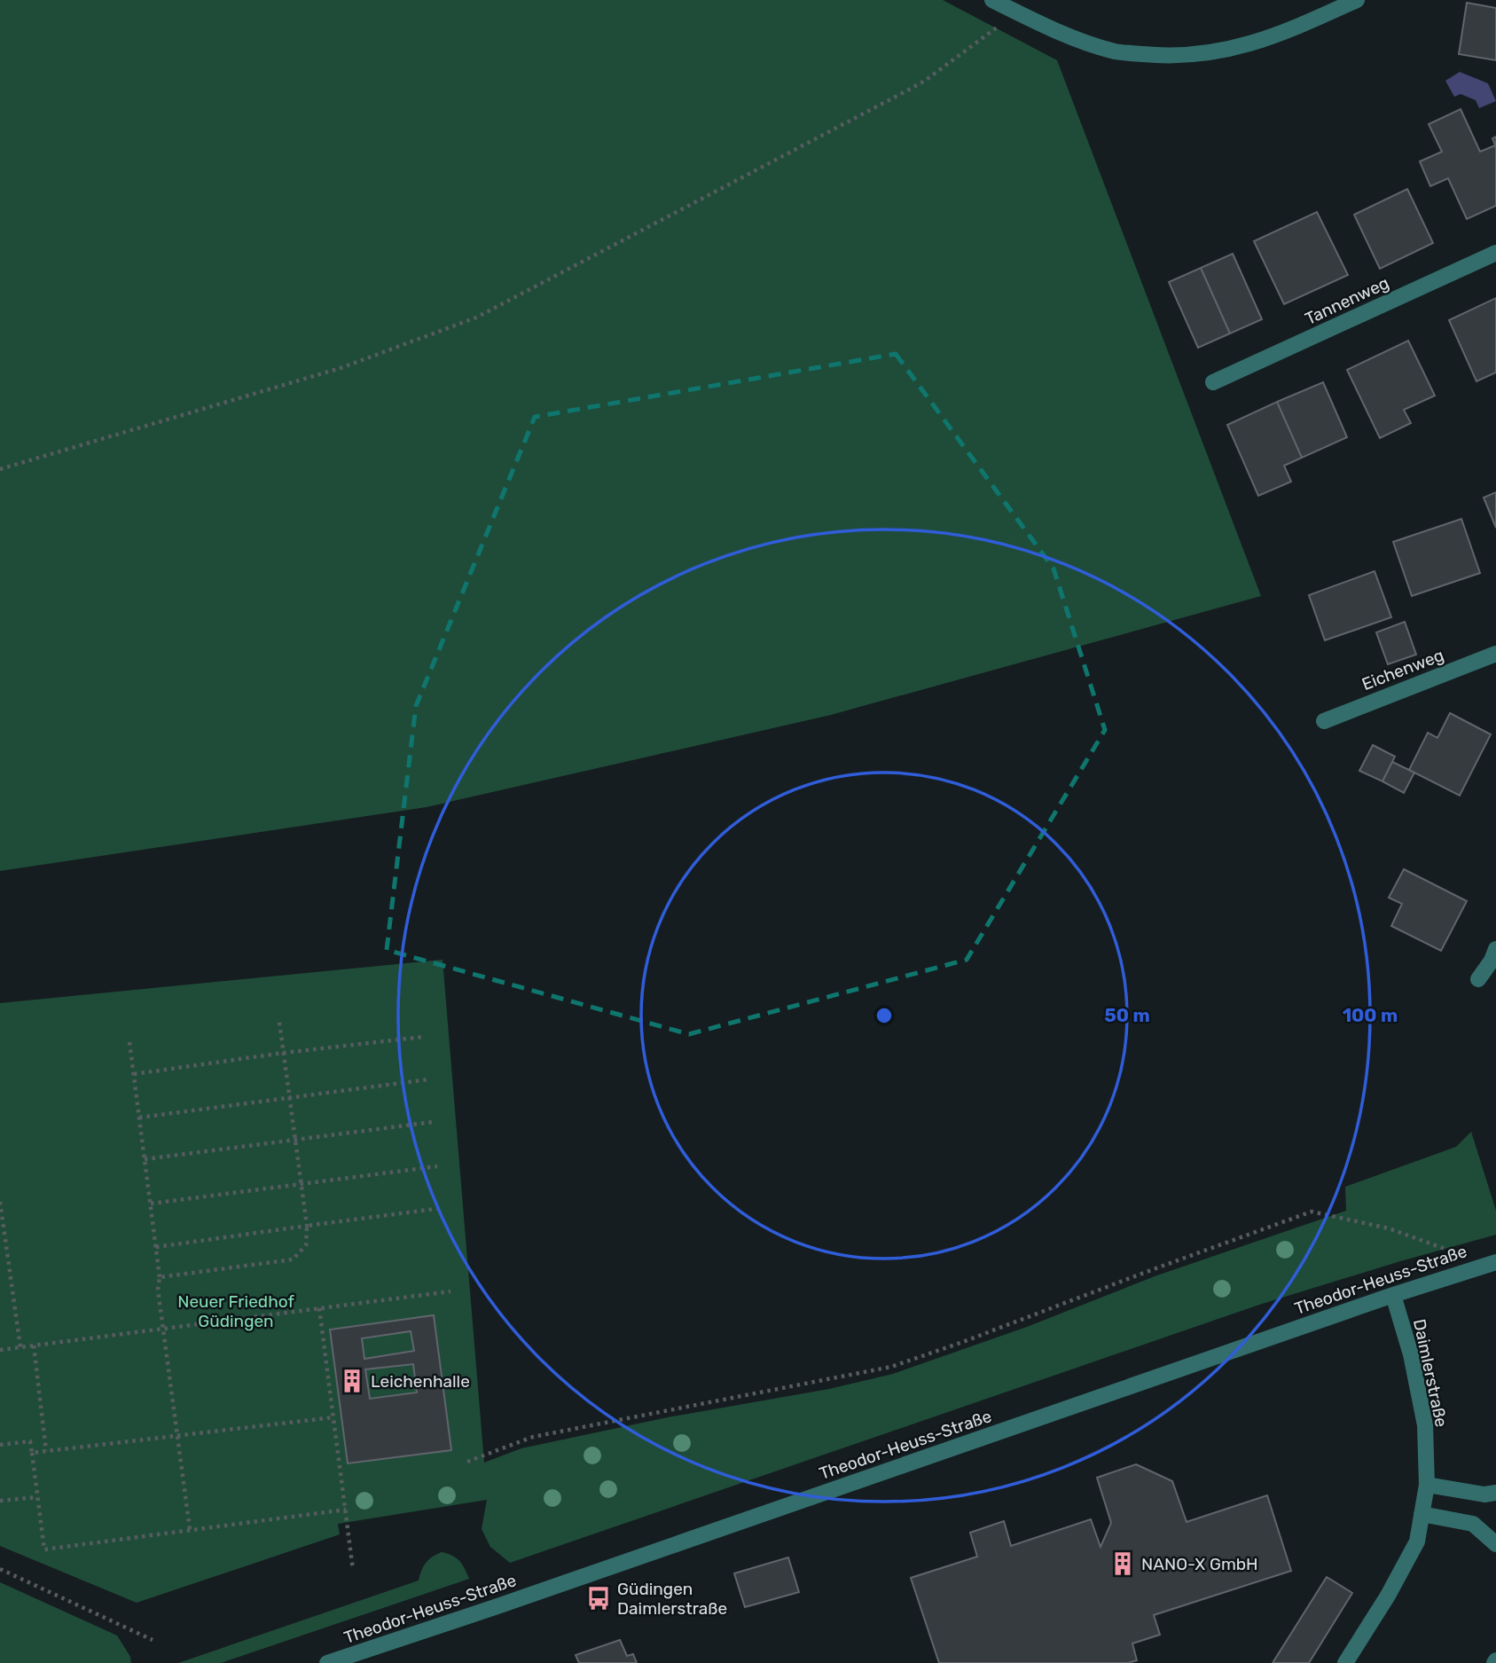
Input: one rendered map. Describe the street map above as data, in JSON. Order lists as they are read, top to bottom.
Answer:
{
  "streets": {
    "street": [
      "Tannenweg",
      "Eichenweg",
      "Theodor-Heuss-Straße",
      "Daimlerstraße"
    ]
  },
  "crossings": [
    ["Theodor-Heuss-Straße", "Daimlerstraße"]
  ],
  "parks": ["Neuer Friedhof Güdingen"],
  "places": {
    "building": ["Leichenhalle", "NANO-X GmbH"],
    "bus stop": ["Güdingen Daimlerstraße"]
  },
  "rings": ["50 m", "100 m"]
}
